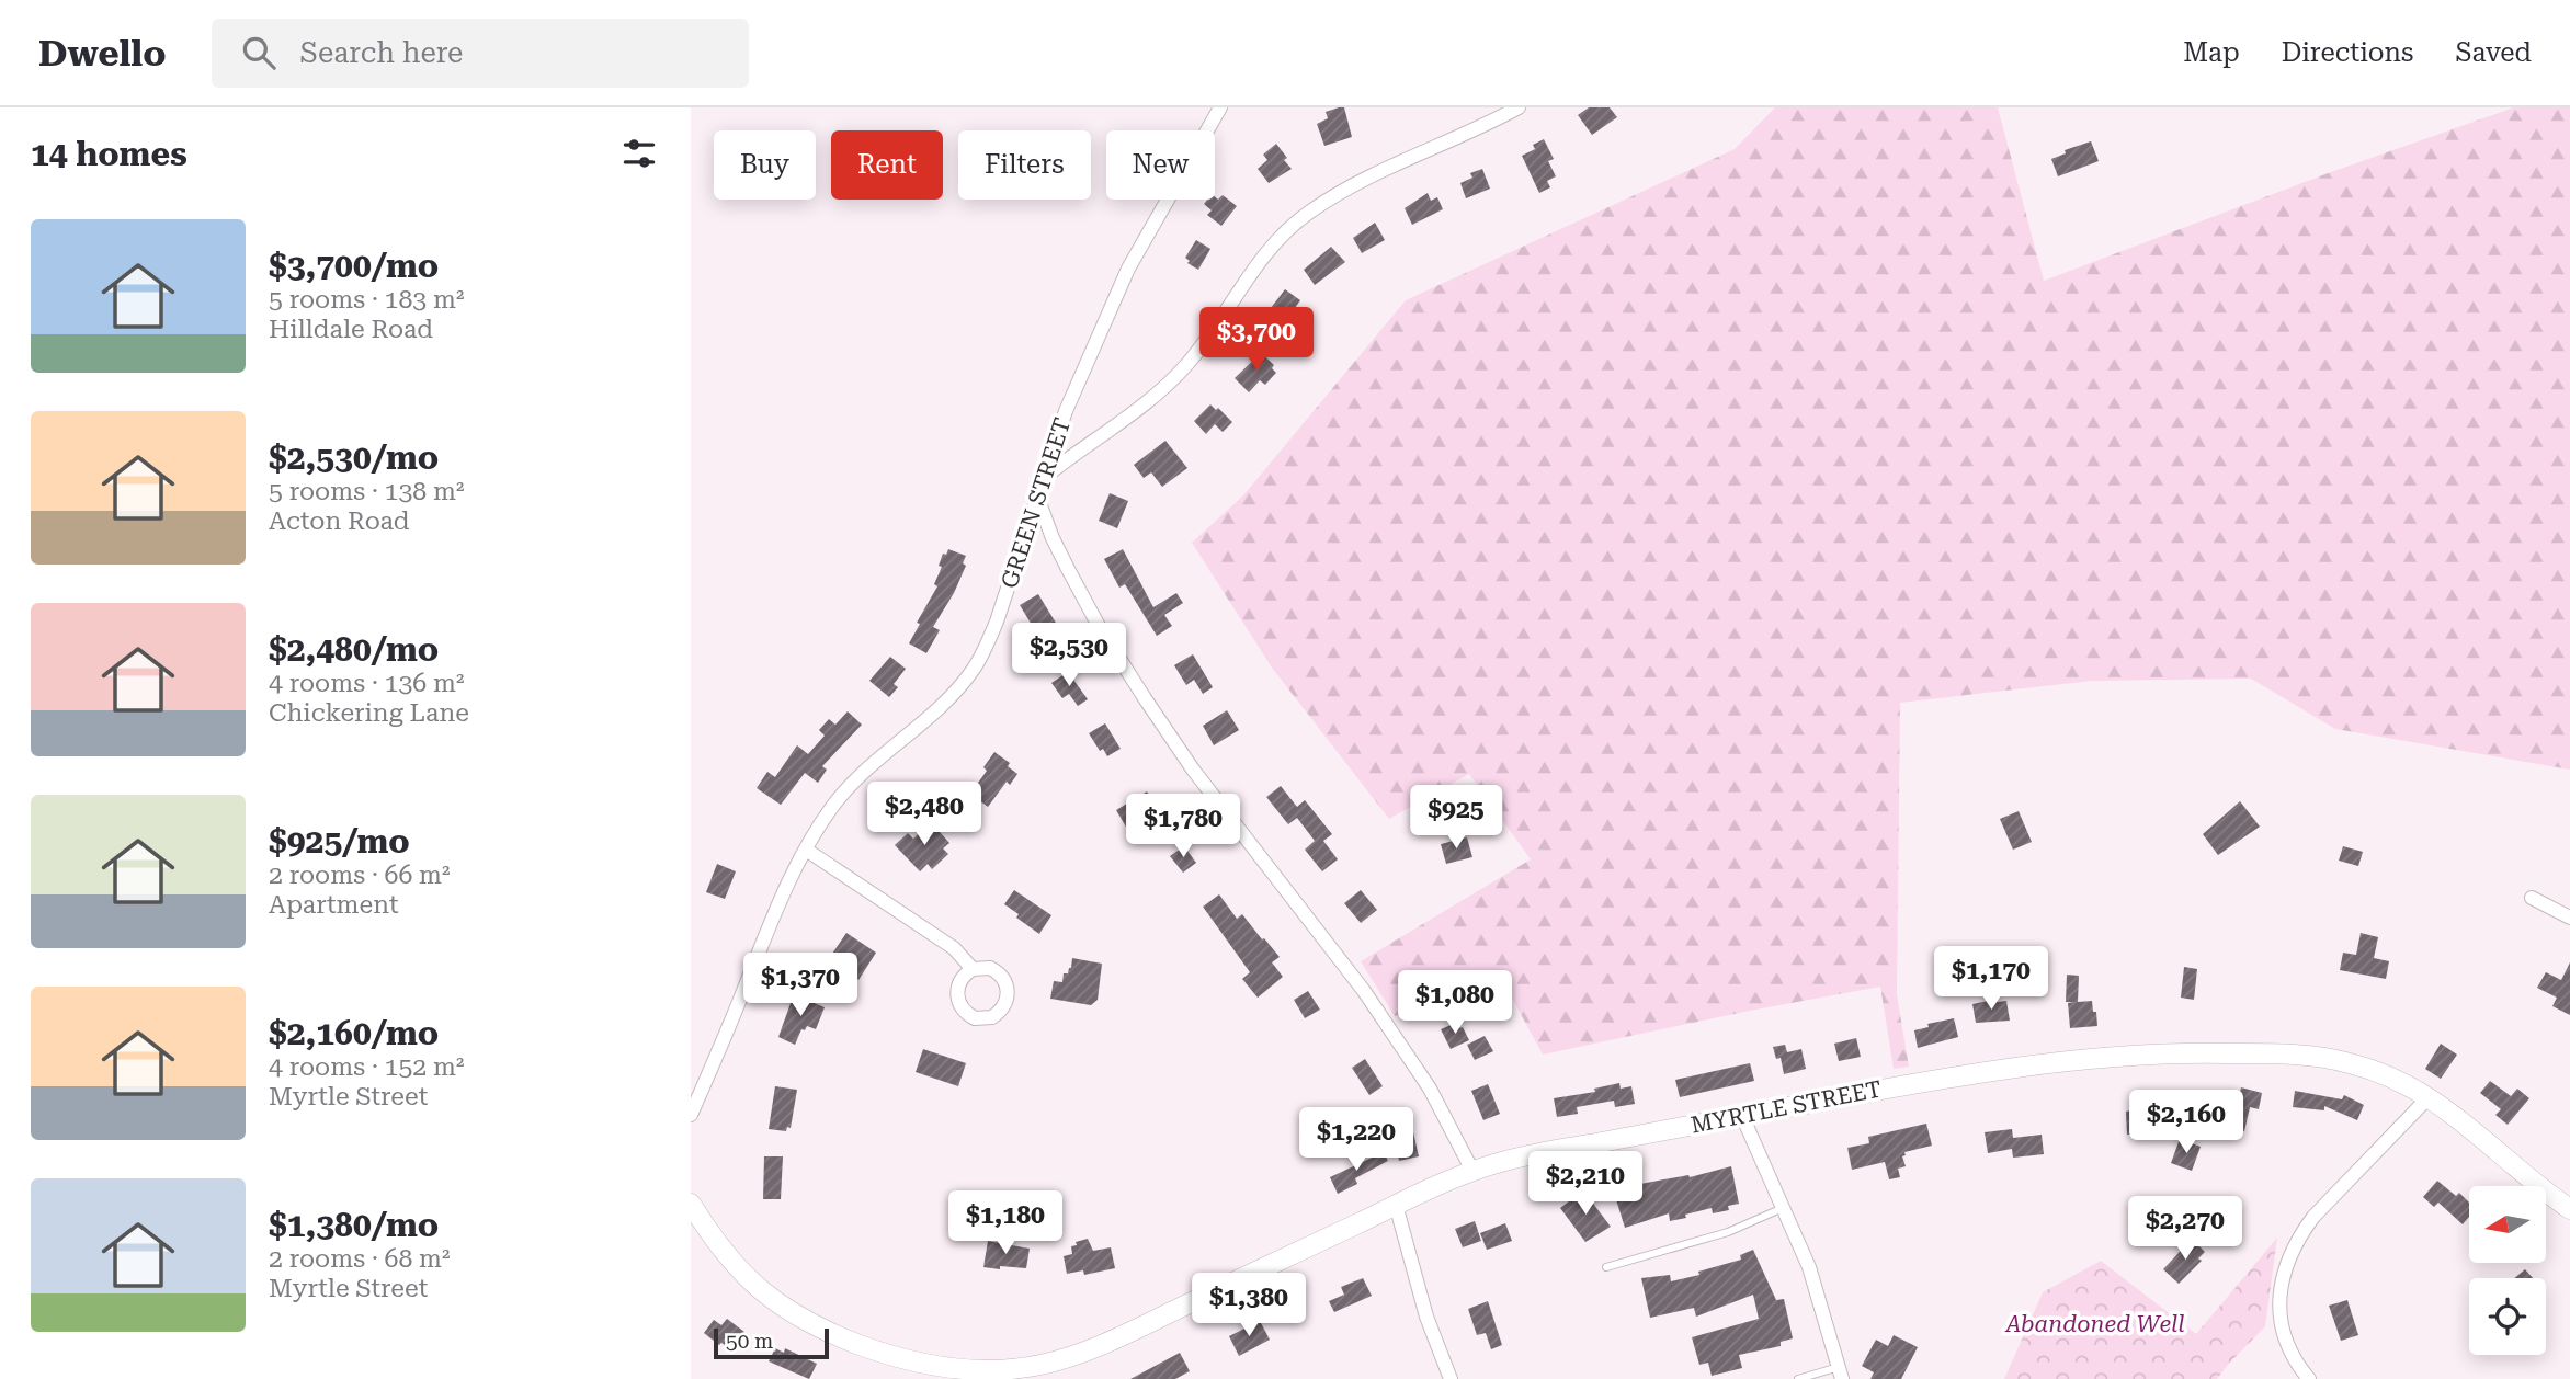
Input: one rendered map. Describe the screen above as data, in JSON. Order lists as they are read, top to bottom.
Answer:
{
  "streets": {
    "street": ["GREEN STREET", "MYRTLE STREET"]
  },
  "parks": ["Abandoned Well"],
  "scale_bar": "50 m",
  "north": "left",
  "page": {
    "header": "Dwello",
    "search": "Search here",
    "nav": ["Map", "Directions", "Saved"],
    "heading": "14 homes",
    "chip": [
      "Buy",
      "Rent",
      "Filters",
      "New"
    ],
    "list": [
      {
        "name": "$3,700/mo",
        "note": "5 rooms · 183 m² · Hilldale Road"
      },
      {
        "name": "$2,530/mo",
        "note": "5 rooms · 138 m² · Acton Road"
      },
      {
        "name": "$2,480/mo",
        "note": "4 rooms · 136 m² · Chickering Lane"
      },
      {
        "name": "$925/mo",
        "note": "2 rooms · 66 m² · Apartment"
      },
      {
        "name": "$2,160/mo",
        "note": "4 rooms · 152 m² · Myrtle Street"
      },
      {
        "name": "$1,380/mo",
        "note": "2 rooms · 68 m² · Myrtle Street"
      }
    ],
    "price": [
      "$3,700",
      "$2,530",
      "$2,480",
      "$925",
      "$1,780",
      "$1,170",
      "$1,370",
      "$1,080",
      "$2,160",
      "$1,220",
      "$2,210",
      "$1,180",
      "$2,270",
      "$1,380"
    ],
    "scale": "50 m"
  }
}
